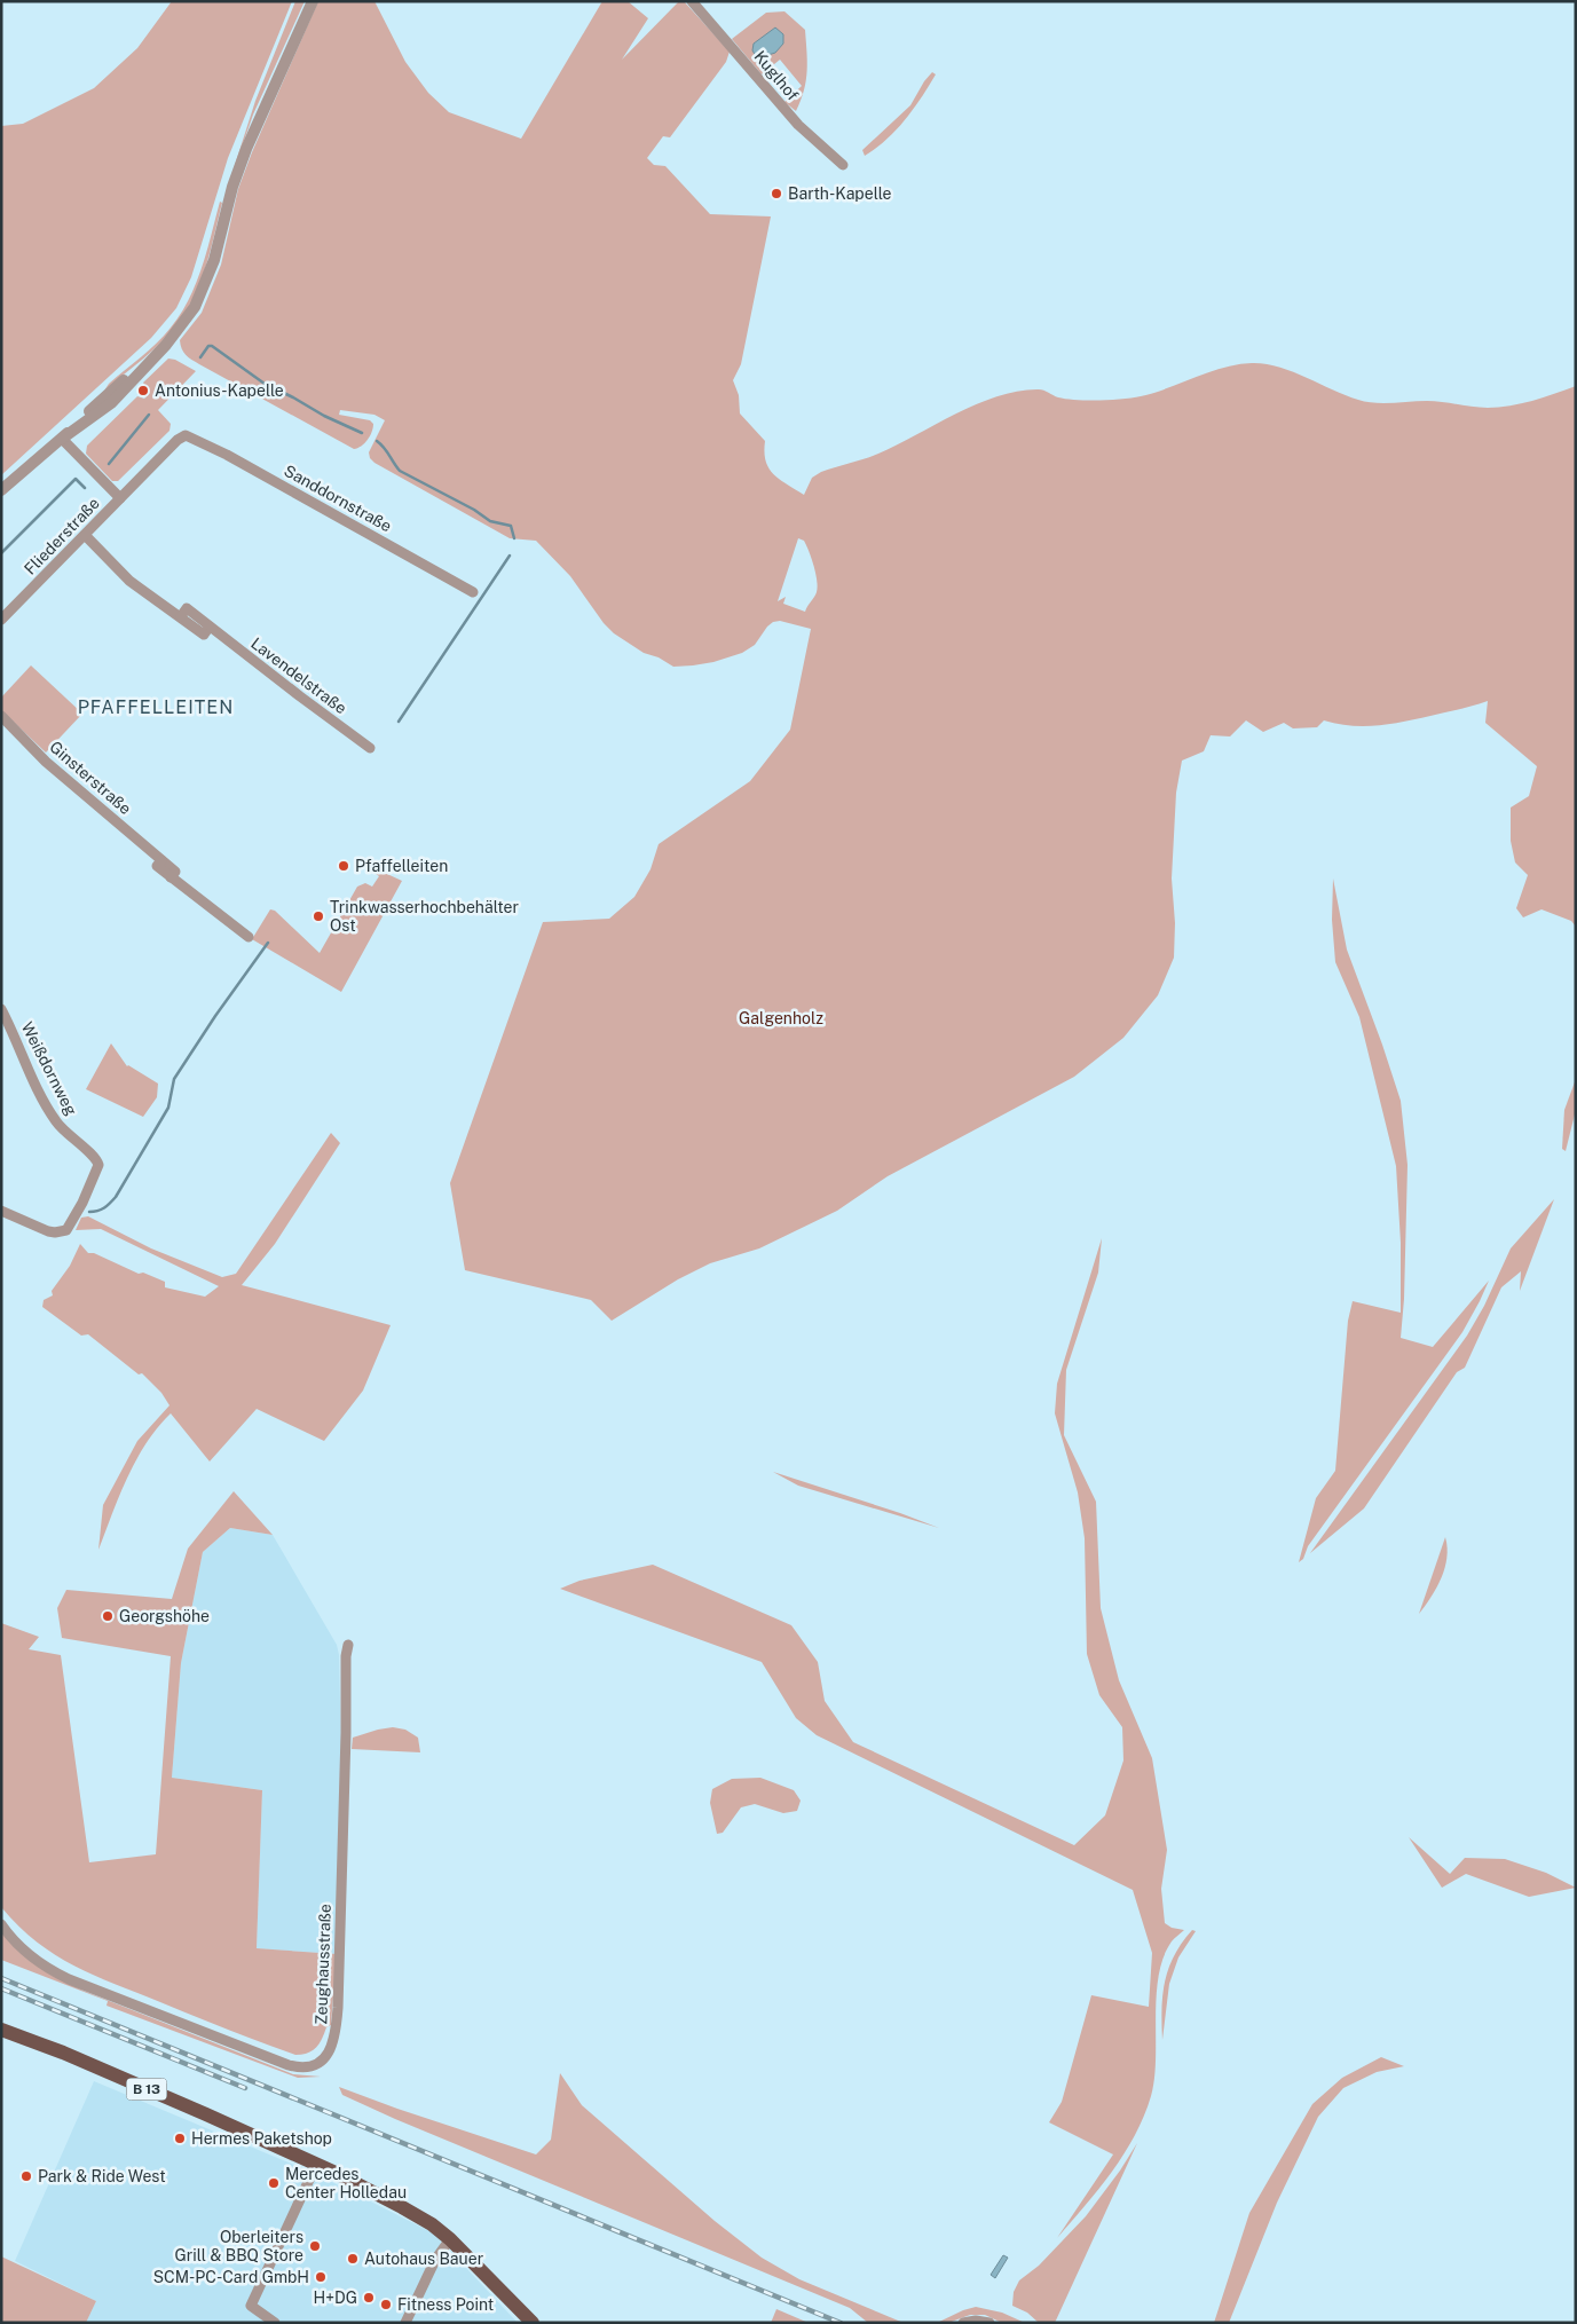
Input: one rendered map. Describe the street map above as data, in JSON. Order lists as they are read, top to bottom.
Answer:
{
  "streets": {
    "main road": ["B 13"],
    "street": [
      "Kuglhof",
      "Sanddornstraße",
      "Fliederstraße",
      "Lavendelstraße",
      "Ginsterstraße",
      "Weißdornweg",
      "Zeughausstraße"
    ]
  },
  "crossings": [
    ["Sanddornstraße", "Fliederstraße"],
    ["Fliederstraße", "Lavendelstraße"]
  ],
  "districts": ["PFAFFELLEITEN"],
  "parks": ["Galgenholz"],
  "places": [
    "Barth-Kapelle",
    "Antonius-Kapelle",
    "Pfaffelleiten",
    "Trinkwasserhochbehälter Ost",
    "Georgshöhe",
    "Hermes Paketshop",
    "Park & Ride West",
    "Mercedes Center Holledau",
    "Oberleiters Grill & BBQ Store",
    "Autohaus Bauer",
    "SCM-PC-Card GmbH",
    "H+DG",
    "Fitness Point"
  ]
}
